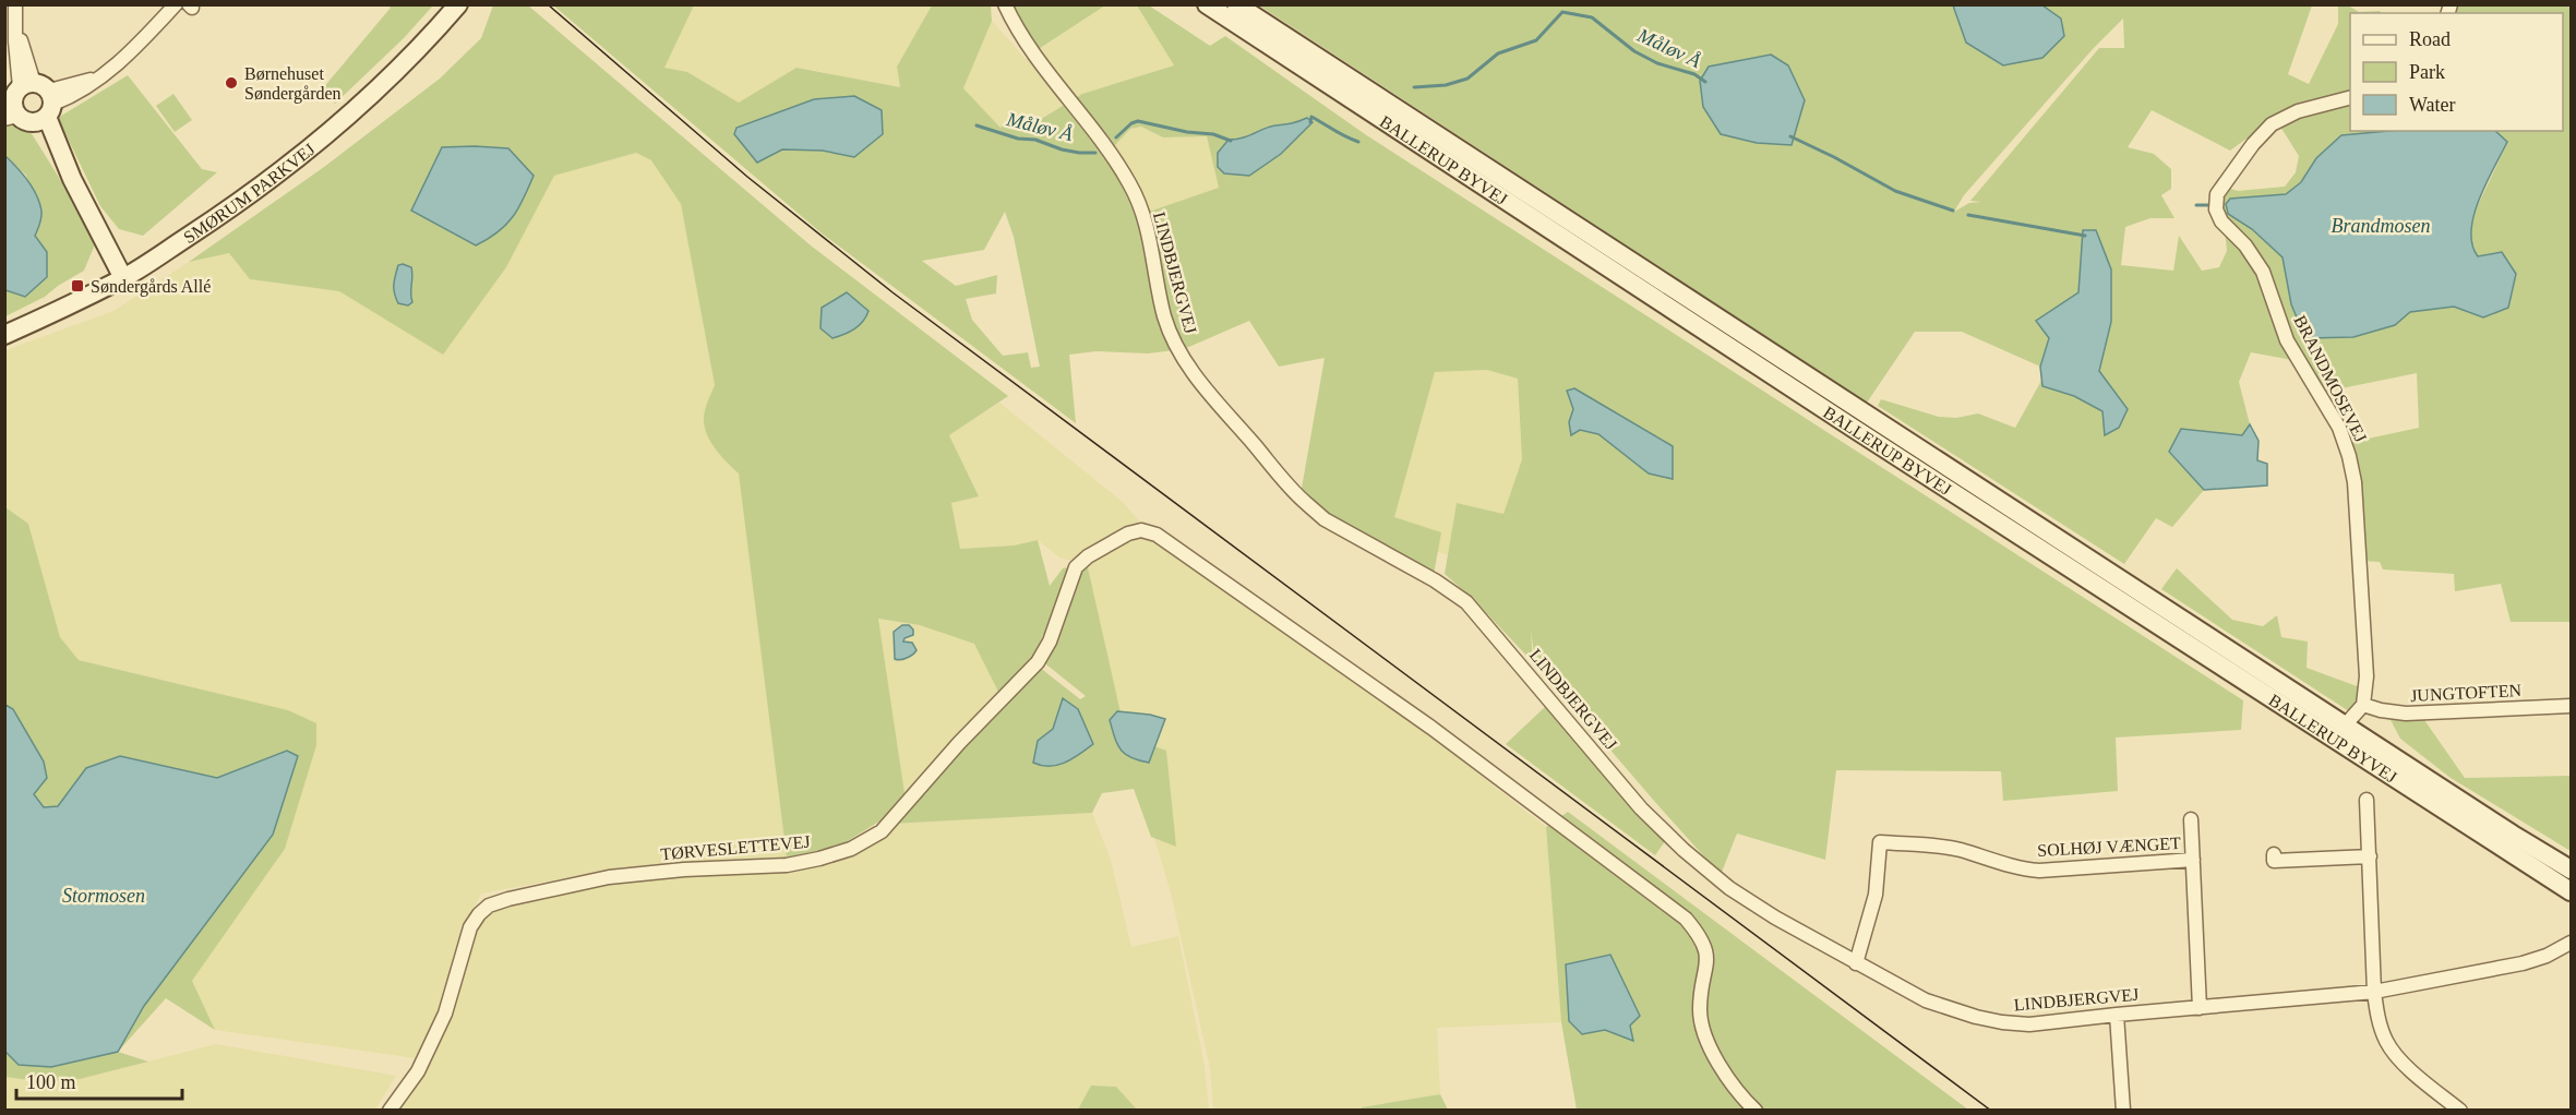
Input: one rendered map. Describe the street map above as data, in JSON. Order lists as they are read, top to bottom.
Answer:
{
  "streets": {
    "main road": ["BALLERUP BYVEJ", "SMØRUM PARKVEJ"],
    "street": [
      "LINDBJERGVEJ",
      "BRANDMOSEVEJ",
      "JUNGTOFTEN",
      "SOLHØJ VÆNGET",
      "TØRVESLETTEVEJ"
    ]
  },
  "crossings": [
    ["LINDBJERGVEJ", "SOLHØJ VÆNGET"],
    ["BRANDMOSEVEJ", "JUNGTOFTEN"]
  ],
  "water": ["Måløv Å", "Brandmosen", "Stormosen"],
  "places": {
    "other": ["Børnehuset Søndergården"],
    "transit": ["Søndergårds Allé"]
  },
  "legend": ["Road", "Park", "Water"],
  "scale_bar": "100 m"
}
